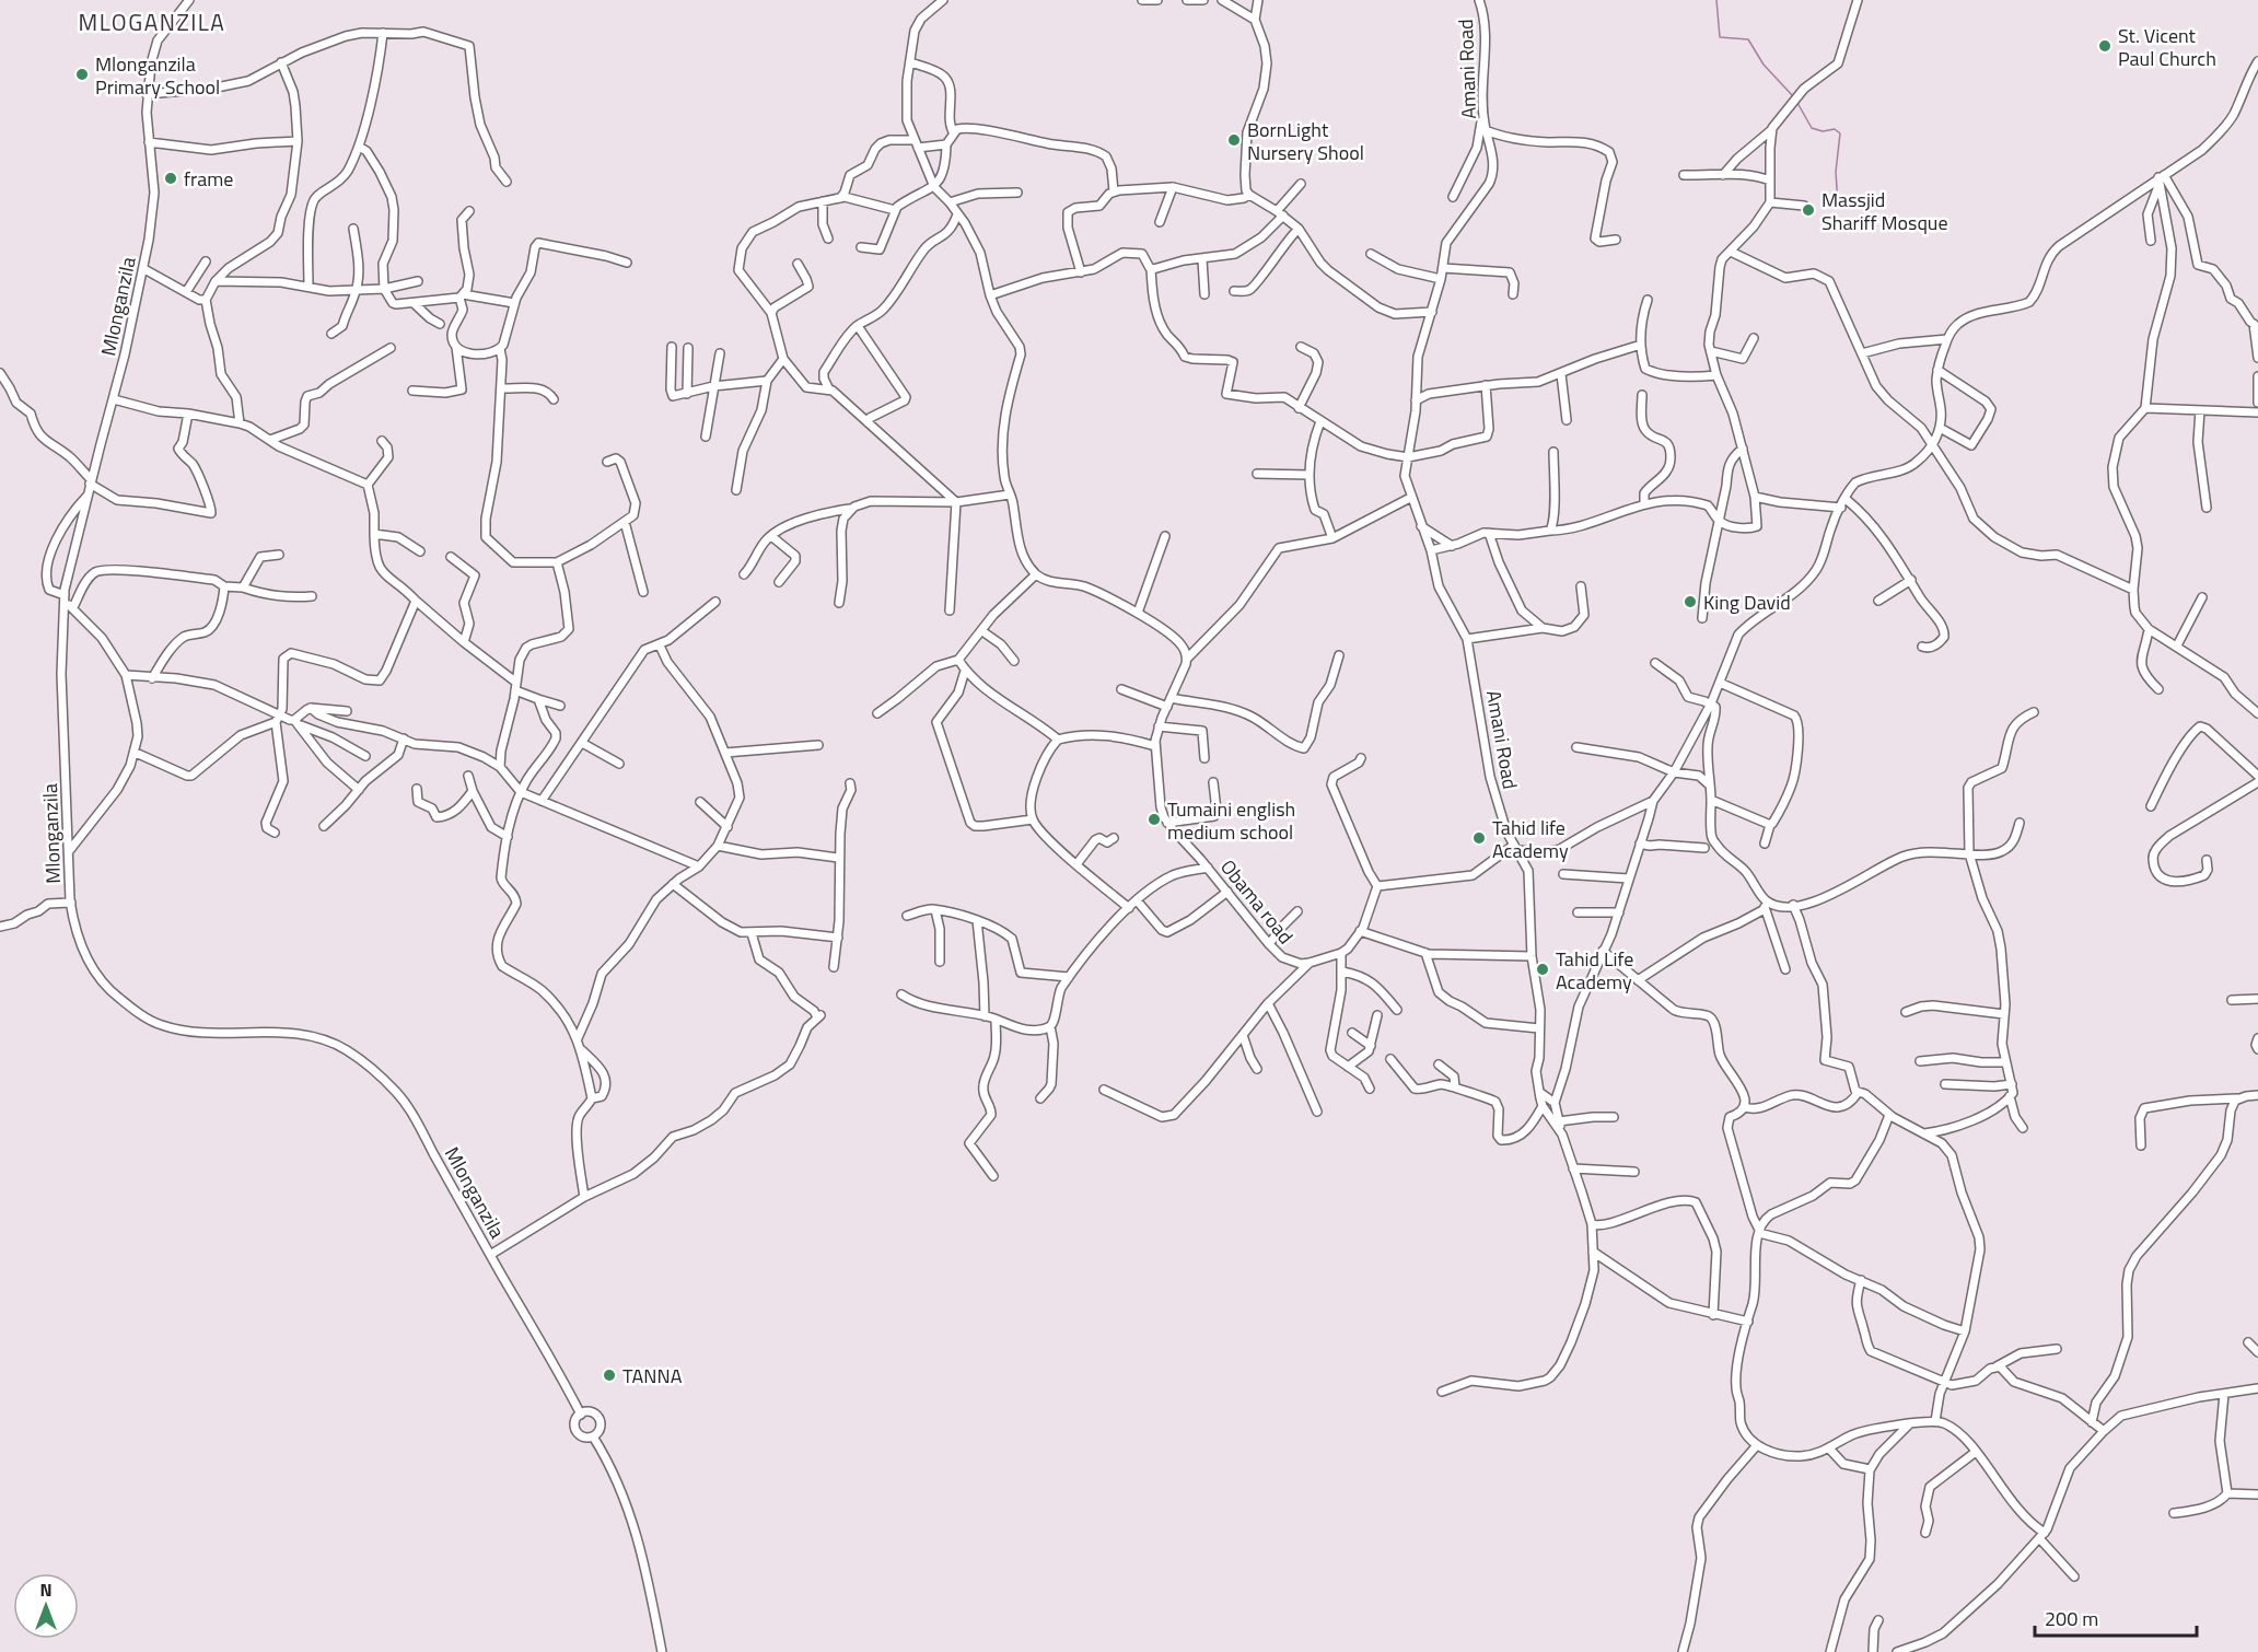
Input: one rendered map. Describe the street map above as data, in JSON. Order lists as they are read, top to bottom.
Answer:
{
  "streets": {
    "street": ["Amani Road", "Mlonganzila", "Obama road"]
  },
  "districts": ["MLOGANZILA"],
  "places": [
    "St. Vicent Paul Church",
    "Mlonganzila Primary School",
    "BornLight Nursery Shool",
    "frame",
    "Massjid Shariff Mosque",
    "King David",
    "Tumaini english medium school",
    "Tahid life Academy",
    "Tahid Life Academy",
    "TANNA"
  ],
  "scale_bar": "200 m",
  "north": "top"
}
